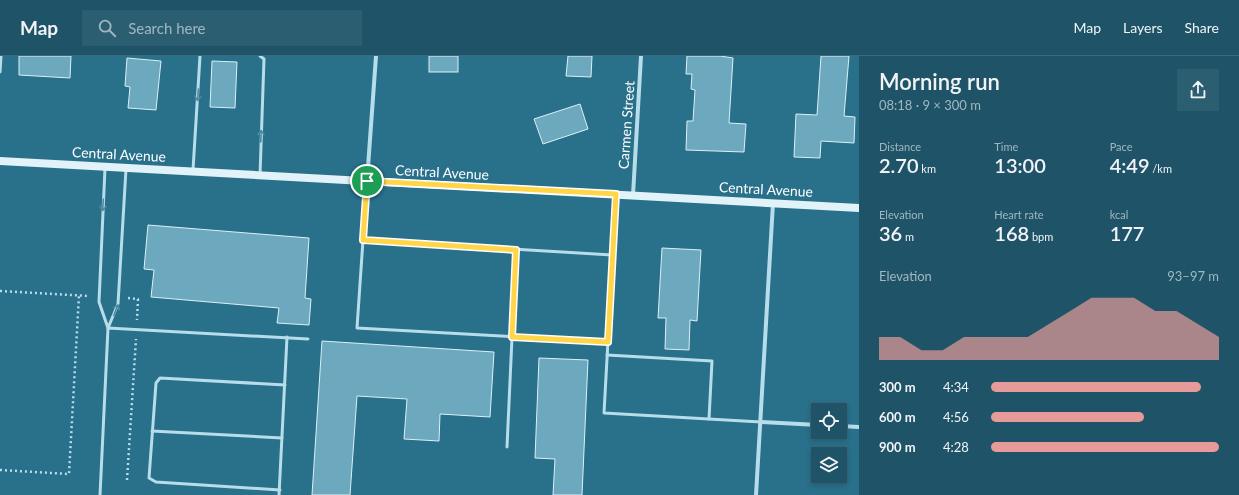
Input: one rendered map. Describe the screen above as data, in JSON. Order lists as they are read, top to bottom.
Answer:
{
  "streets": {
    "main road": ["Central Avenue"],
    "street": ["Carmen Street"]
  },
  "crossings": [
    ["Carmen Street", "Central Avenue"]
  ],
  "page": {
    "header": "Map",
    "search": "Search here",
    "nav": ["Map", "Layers", "Share"],
    "heading": ["Morning run", "08:18 · 9 × 300 m"],
    "stats": [
      ["Distance", "2.70 km"],
      ["Time", "13:00"],
      ["Pace", "4:49 /km"],
      ["Elevation", "36 m"],
      ["Heart rate", "168 bpm"],
      ["kcal", "177"]
    ],
    "chart": ["Elevation", "93–97 m"],
    "list": [
      {
        "name": "300 m",
        "note": "4:34"
      },
      {
        "name": "600 m",
        "note": "4:56"
      },
      {
        "name": "900 m",
        "note": "4:28"
      }
    ]
  }
}
